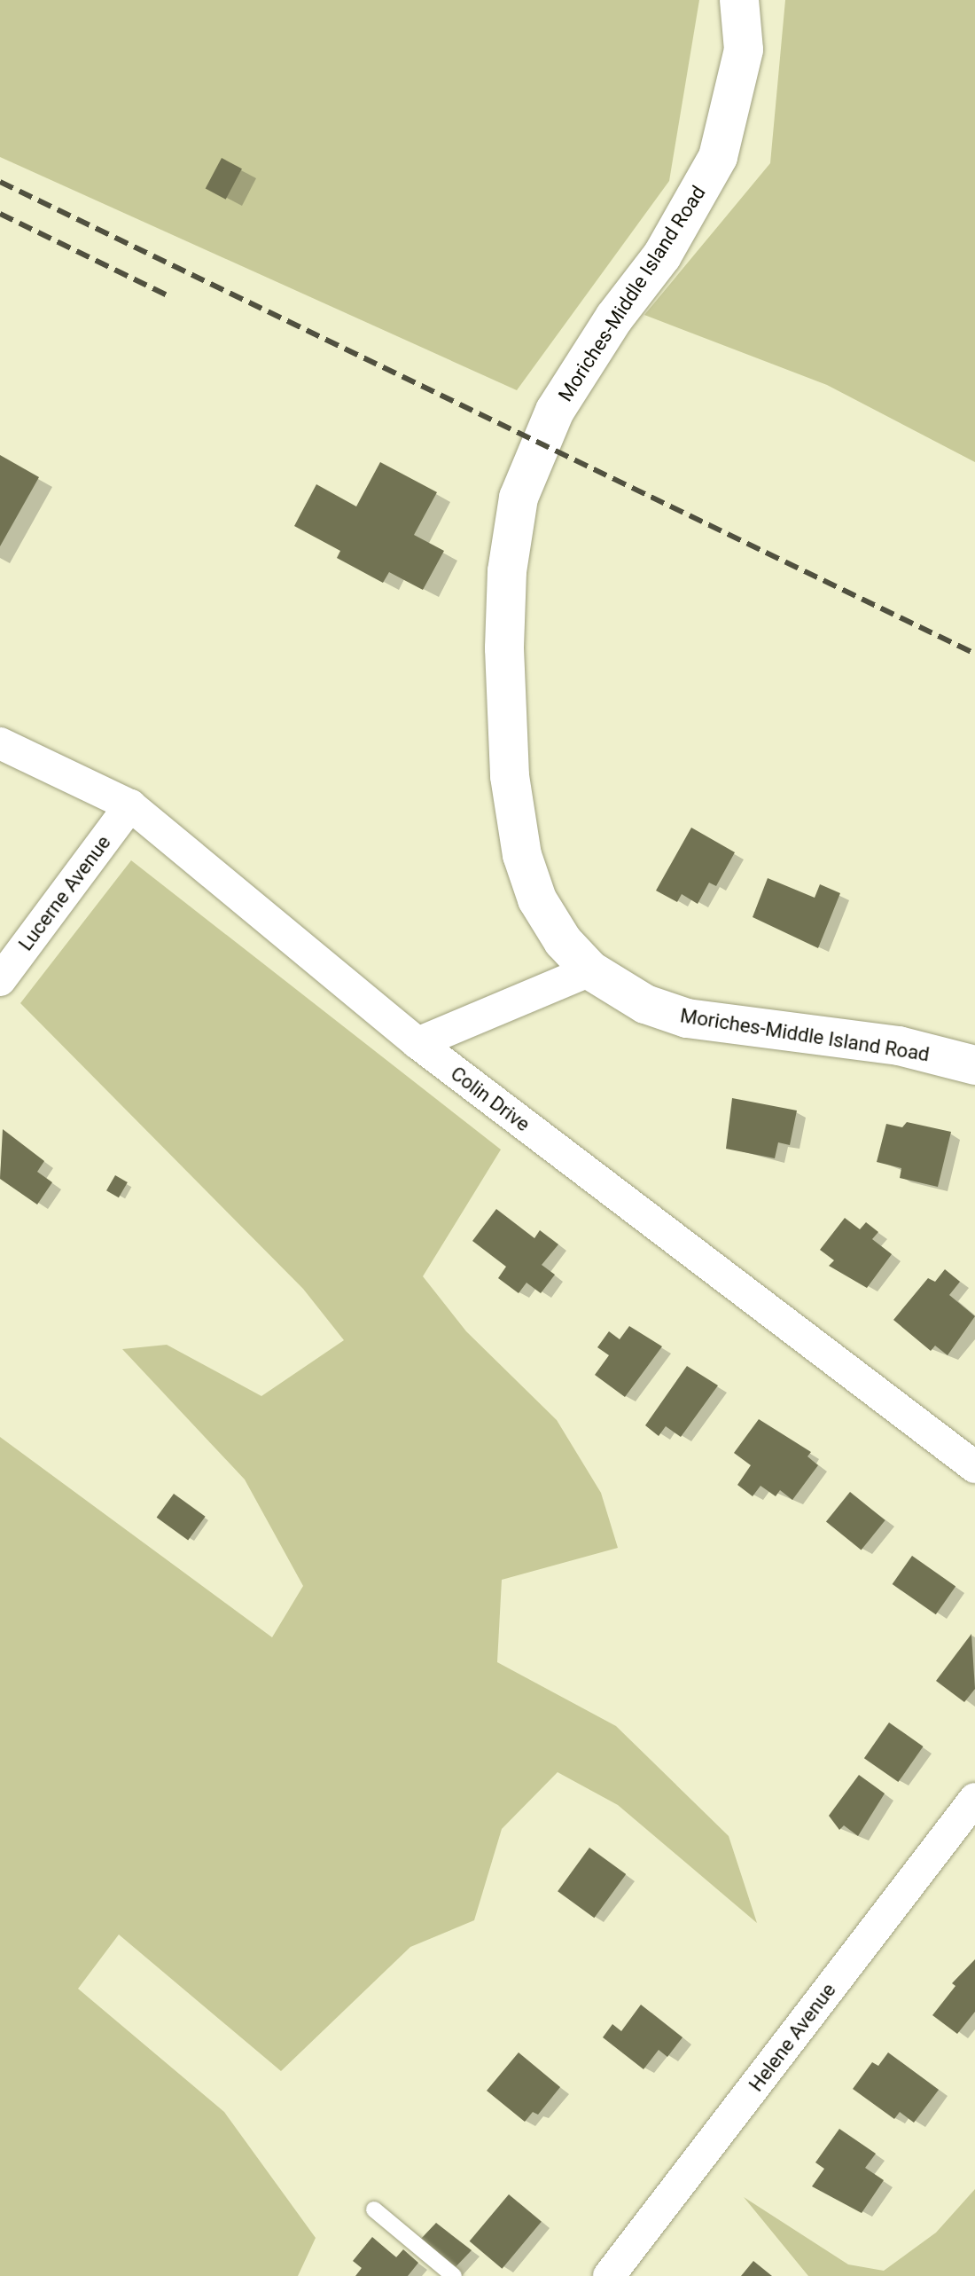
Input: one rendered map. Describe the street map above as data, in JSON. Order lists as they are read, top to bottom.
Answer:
{
  "streets": {
    "main road": ["Moriches-Middle Island Road"],
    "street": ["Lucerne Avenue", "Colin Drive", "Helene Avenue"]
  },
  "crossings": [
    ["Lucerne Avenue", "Colin Drive"]
  ]
}
